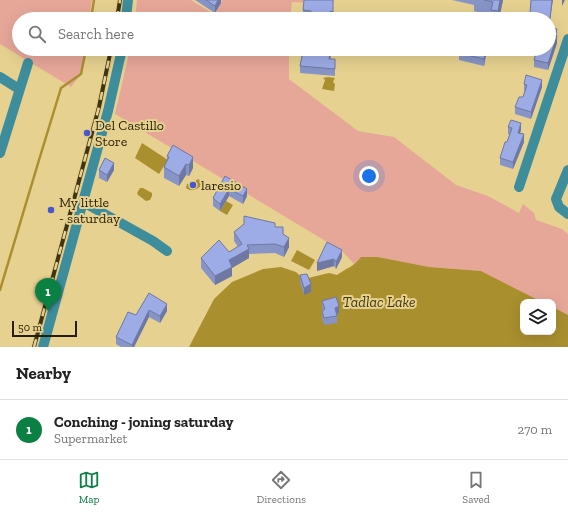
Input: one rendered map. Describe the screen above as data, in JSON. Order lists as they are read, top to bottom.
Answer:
{
  "water": ["Tadlac Lake"],
  "places": ["Del Castillo Store", "laresio", "My little - saturday"],
  "scale_bar": "50 m",
  "page": {
    "search": "Search here",
    "pins": "1",
    "scale": "50 m",
    "heading": "Nearby",
    "list": [
      {
        "mark": "1",
        "name": "Conching - joning saturday",
        "note": "Supermarket",
        "value": "270 m"
      }
    ],
    "nav": ["Map", "Directions", "Saved"]
  }
}
